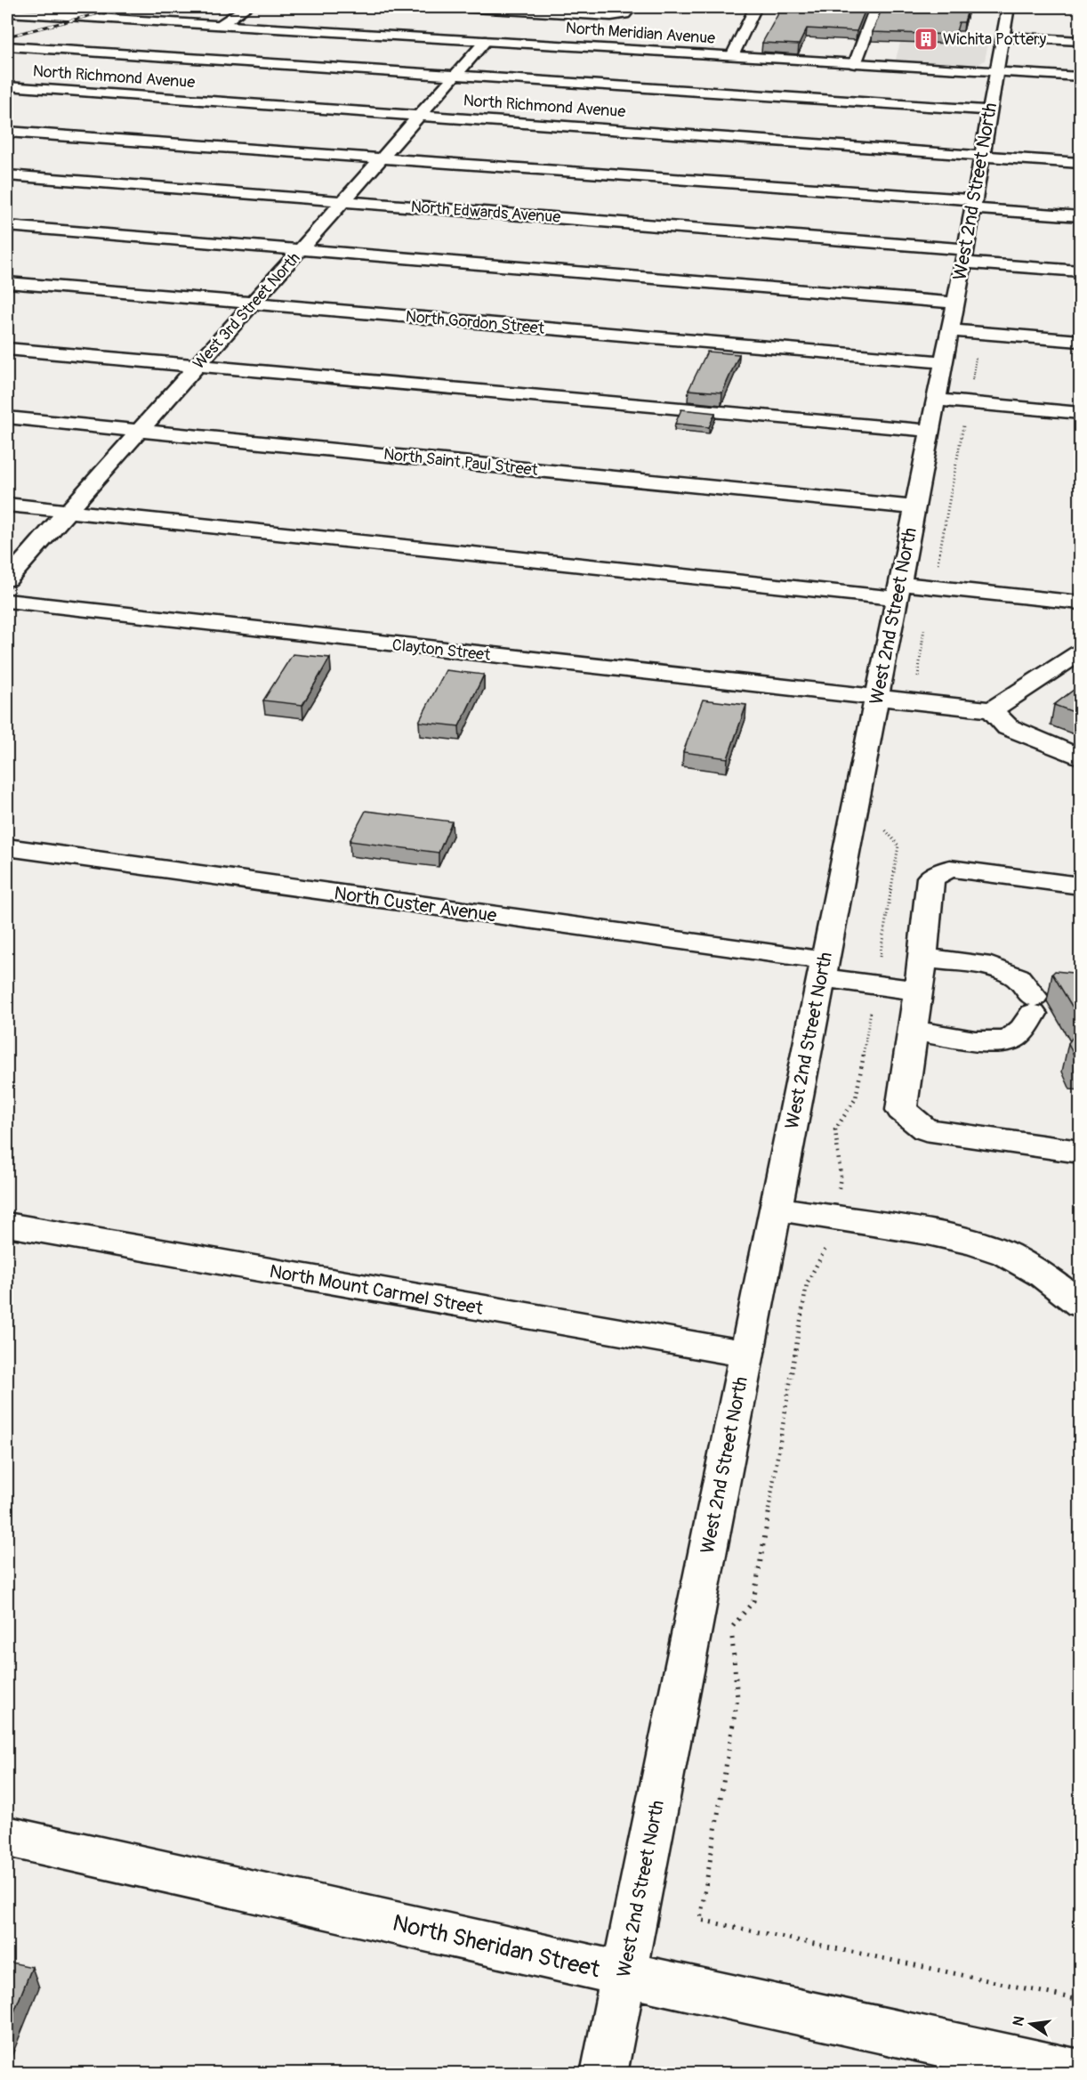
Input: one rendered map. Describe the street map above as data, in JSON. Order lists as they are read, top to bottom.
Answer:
{
  "streets": {
    "street": [
      "North Meridian Avenue",
      "North Richmond Avenue",
      "West 2nd Street North",
      "North Edwards Avenue",
      "West 3rd Street North",
      "North Gordon Street",
      "North Saint Paul Street",
      "Clayton Street",
      "North Custer Avenue",
      "North Mount Carmel Street",
      "North Sheridan Street"
    ]
  },
  "crossings": [
    ["North Meridian Avenue", "West 2nd Street North"],
    ["North Meridian Avenue", "West 3rd Street North"],
    ["North Richmond Avenue", "West 2nd Street North"],
    ["North Richmond Avenue", "West 3rd Street North"],
    ["West 2nd Street North", "North Edwards Avenue"],
    ["West 2nd Street North", "North Gordon Street"],
    ["West 2nd Street North", "North Saint Paul Street"],
    ["West 2nd Street North", "Clayton Street"],
    ["West 2nd Street North", "North Custer Avenue"],
    ["West 2nd Street North", "North Mount Carmel Street"],
    ["West 2nd Street North", "North Sheridan Street"],
    ["North Edwards Avenue", "West 3rd Street North"],
    ["West 3rd Street North", "North Gordon Street"],
    ["West 3rd Street North", "North Saint Paul Street"]
  ],
  "places": {
    "building": ["Wichita Pottery"]
  },
  "north": "left"
}
